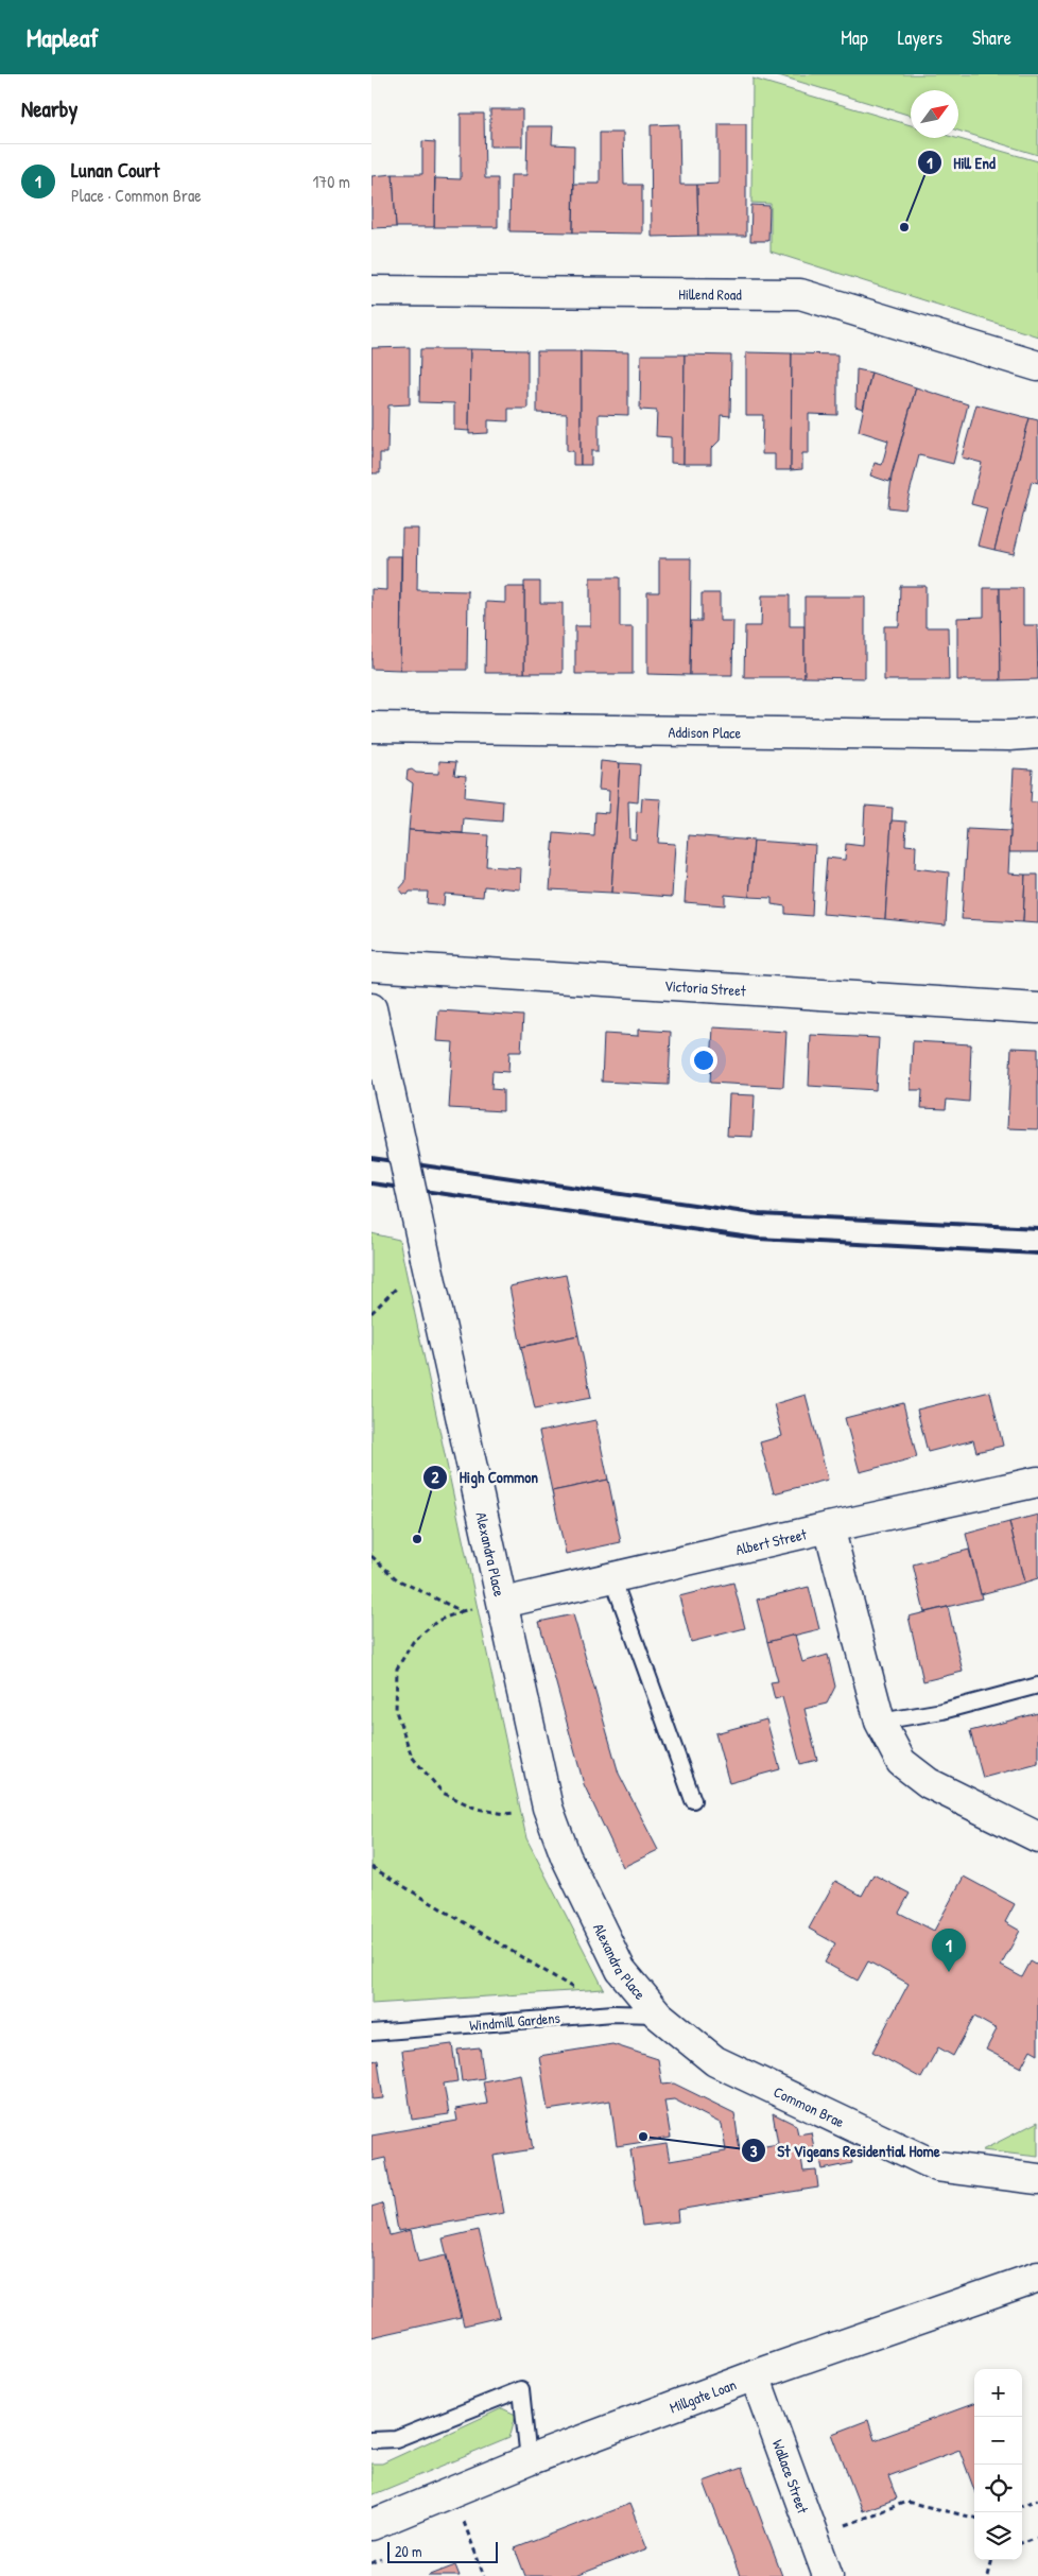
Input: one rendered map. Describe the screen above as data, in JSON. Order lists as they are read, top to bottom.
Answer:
{
  "streets": {
    "street": [
      "Hillend Road",
      "Addison Place",
      "Victoria Street",
      "Albert Street",
      "Alexandra Place",
      "Common Brae",
      "Millgate Loan",
      "Wallace Street"
    ],
    "lane": ["Windmill Gardens"]
  },
  "crossings": [
    ["Albert Street", "Alexandra Place"],
    ["Alexandra Place", "Windmill Gardens"],
    ["Alexandra Place", "Common Brae"],
    ["Windmill Gardens", "Common Brae"],
    ["Millgate Loan", "Wallace Street"]
  ],
  "places": ["Hill End", "High Common", "St Vigeans Residential Home"],
  "scale_bar": "20 m",
  "north": "top right",
  "page": {
    "header": "Mapleaf",
    "nav": ["Map", "Layers", "Share"],
    "heading": "Nearby",
    "list": [
      {
        "mark": "1",
        "name": "Lunan Court",
        "note": "Place · Common Brae",
        "value": "170 m"
      }
    ],
    "pins": "1",
    "map_buttons": ["+", "−"],
    "scale": "20 m"
  }
}
